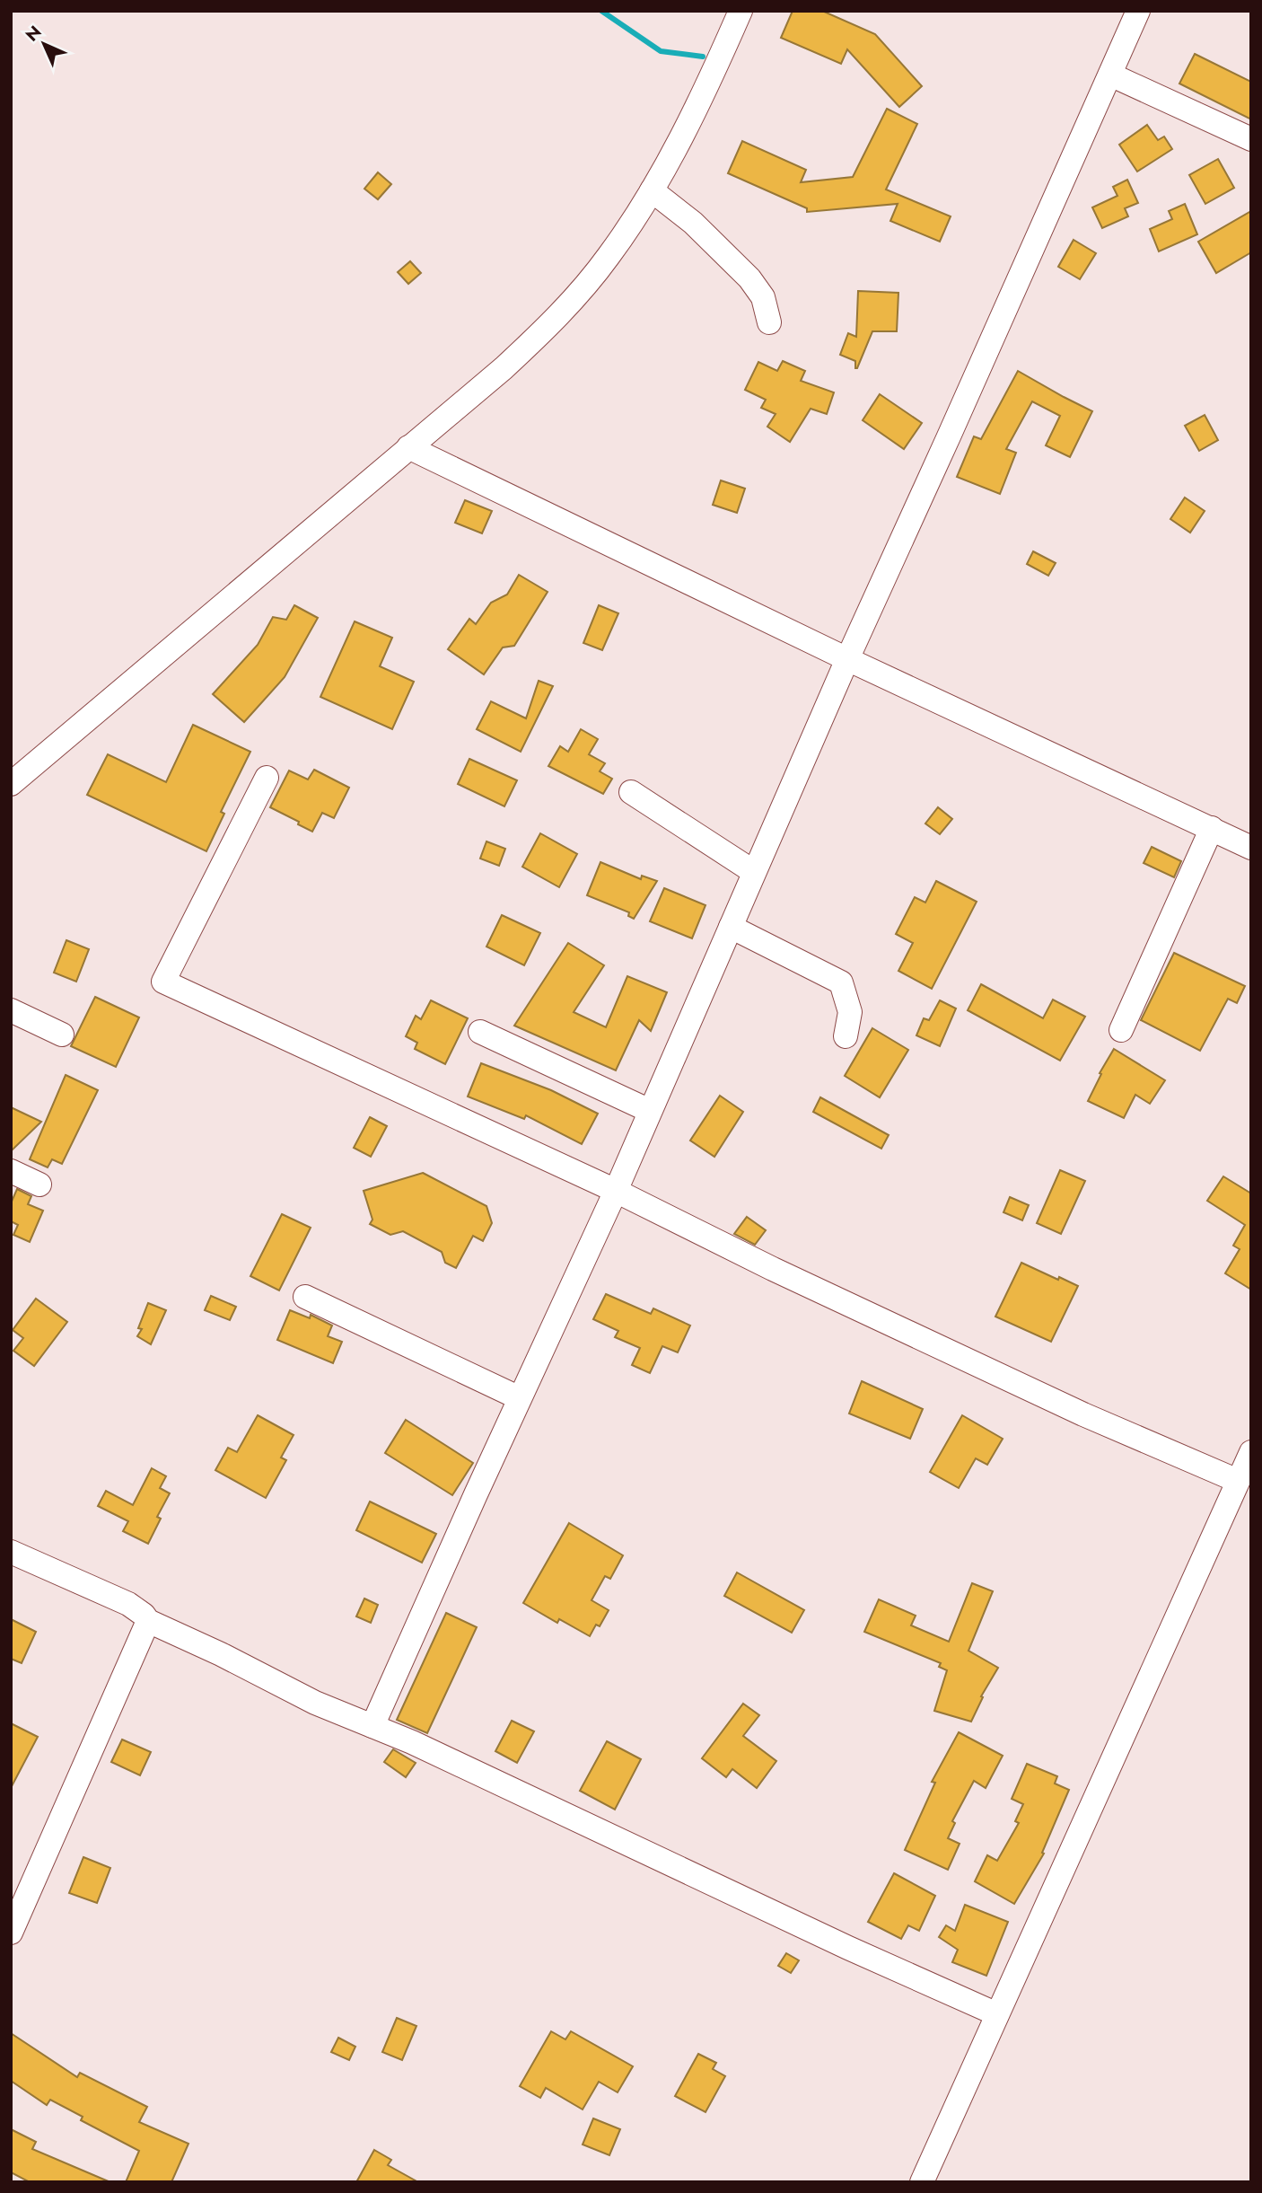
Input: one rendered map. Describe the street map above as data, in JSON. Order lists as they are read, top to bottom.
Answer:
{
  "north": "top left"
}
